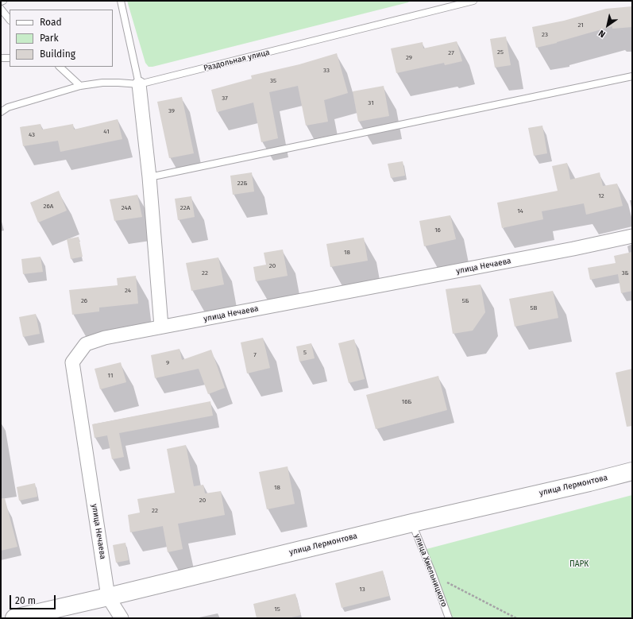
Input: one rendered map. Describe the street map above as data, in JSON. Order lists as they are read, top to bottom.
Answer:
{
  "streets": {
    "main road": ["улица Лермонтова"],
    "street": ["улица Нечаева"],
    "lane": ["Раздольная улица", "улица Хмельницкого"]
  },
  "crossings": [
    ["улица Нечаева", "улица Лермонтова"],
    ["улица Лермонтова", "улица Хмельницкого"]
  ],
  "parks": ["ПАРК"],
  "house_numbers": [
    "21",
    "23",
    "25",
    "27",
    "29",
    "33",
    "35",
    "37",
    "31",
    "39",
    "41",
    "43",
    "22Б",
    "12",
    "26А",
    "24А",
    "22А",
    "14",
    "16",
    "18",
    "20",
    "22",
    "3Б",
    "24",
    "26",
    "5Б",
    "5В",
    "5",
    "7",
    "9",
    "11",
    "16Б",
    "18",
    "20",
    "22",
    "13",
    "15"
  ],
  "legend": ["Road", "Park", "Building"],
  "scale_bar": "20 m",
  "north": "bottom left"
}
